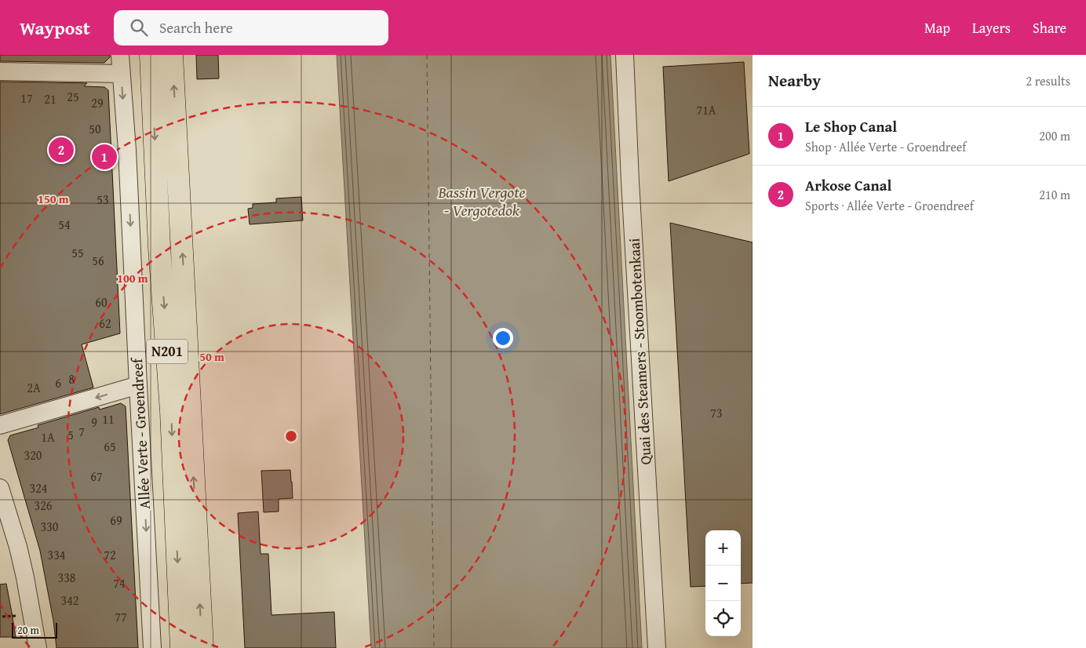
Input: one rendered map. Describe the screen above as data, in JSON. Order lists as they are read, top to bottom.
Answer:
{
  "streets": {
    "main road": ["N201", "Allée Verte - Groendreef"],
    "street": ["Quai des Steamers - Stoombotenkaai"]
  },
  "one_way": ["Allée Verte - Groendreef"],
  "water": ["Bassin Vergote - Vergotedok"],
  "house_numbers": [
    "25",
    "17",
    "21",
    "29",
    "71A",
    "50",
    "53",
    "54",
    "55",
    "56",
    "60",
    "62",
    "8",
    "6",
    "2A",
    "73",
    "11",
    "9",
    "7",
    "5",
    "1A",
    "65",
    "320",
    "67",
    "324",
    "326",
    "69",
    "330",
    "334",
    "72",
    "338",
    "74",
    "342",
    "77"
  ],
  "scale_bar": "20 m",
  "page": {
    "header": "Waypost",
    "search": "Search here",
    "nav": ["Map", "Layers", "Share"],
    "heading": ["Nearby", "2 results"],
    "list": [
      {
        "mark": "1",
        "name": "Le Shop Canal",
        "note": "Shop · Allée Verte - Groendreef",
        "value": "200 m"
      },
      {
        "mark": "2",
        "name": "Arkose Canal",
        "note": "Sports · Allée Verte - Groendreef",
        "value": "210 m"
      }
    ],
    "pins": ["2", "1"],
    "map_buttons": ["+", "−"],
    "scale": "20 m"
  },
  "rings": ["150 m", "100 m", "50 m"]
}
